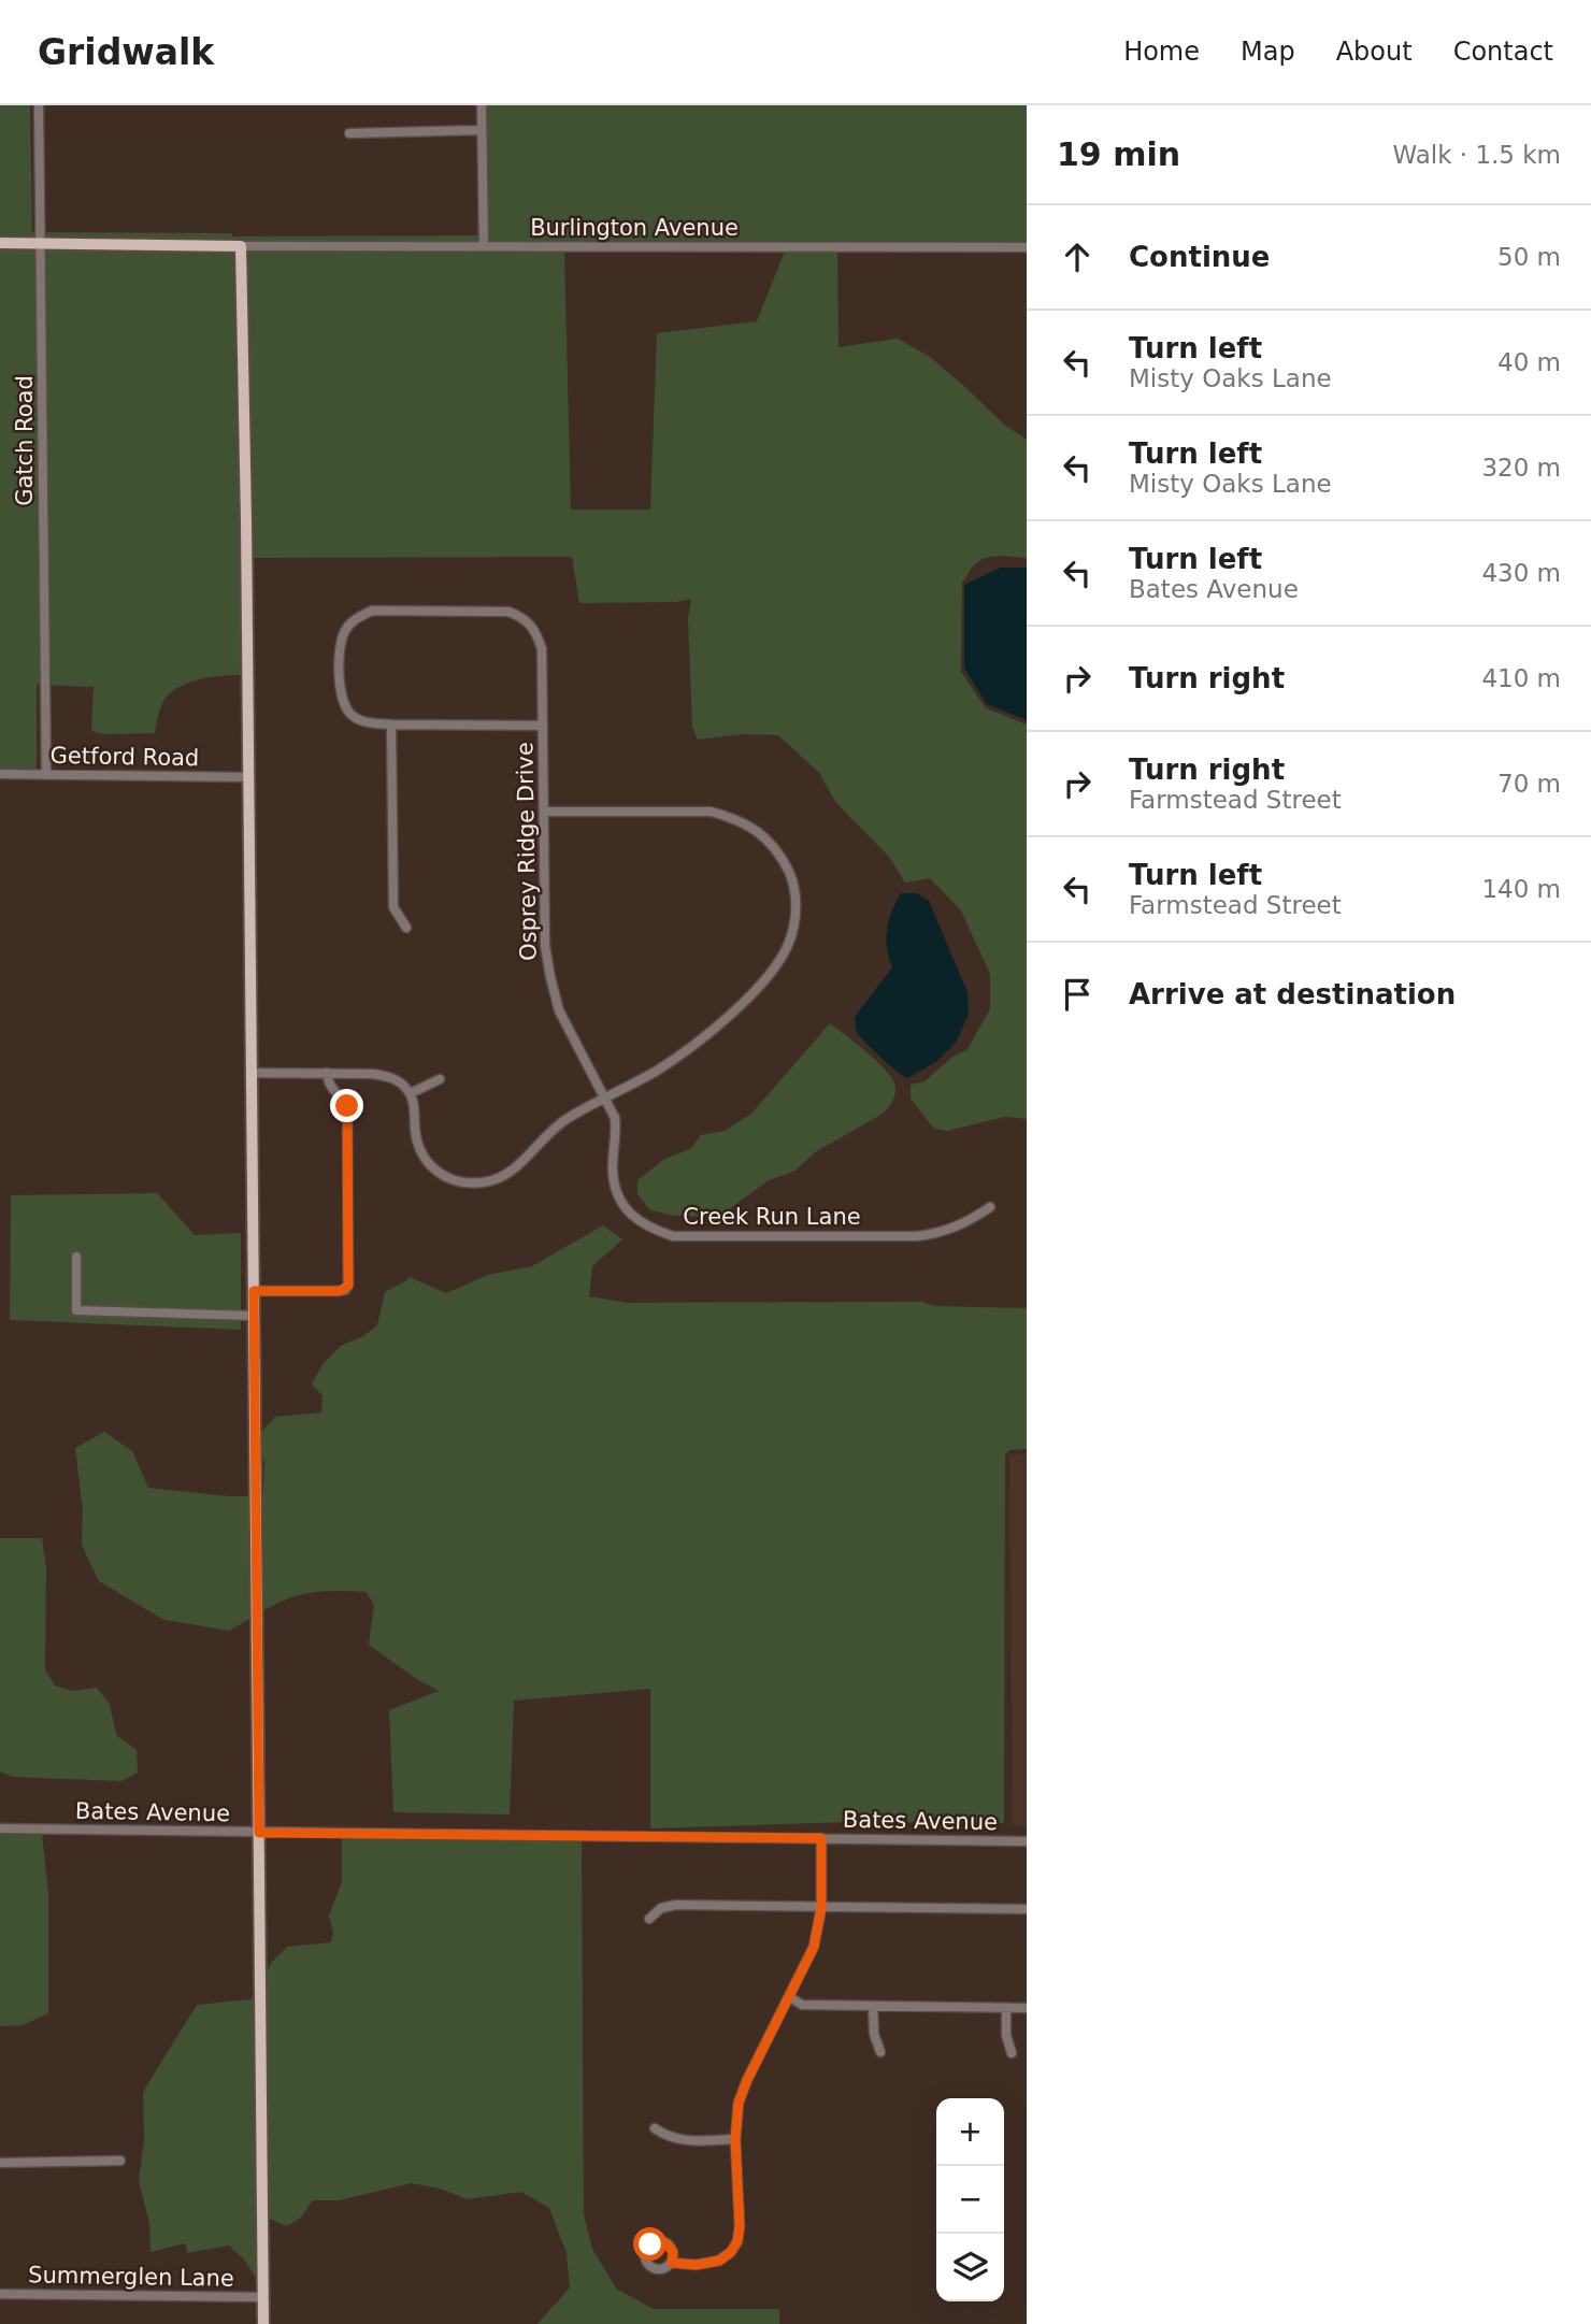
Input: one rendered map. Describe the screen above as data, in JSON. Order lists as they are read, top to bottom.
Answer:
{
  "streets": {
    "street": [
      "Burlington Avenue",
      "Gatch Road",
      "Getford Road",
      "Osprey Ridge Drive",
      "Creek Run Lane",
      "Bates Avenue",
      "Summerglen Lane"
    ]
  },
  "crossings": [
    ["Gatch Road", "Getford Road"],
    ["Osprey Ridge Drive", "Creek Run Lane"]
  ],
  "page": {
    "header": "Gridwalk",
    "nav": [
      "Home",
      "Map",
      "About",
      "Contact"
    ],
    "heading": ["19 min", "Walk · 1.5 km"],
    "list": [
      ["Continue", "50 m"],
      ["Turn left", "Misty Oaks Lane", "40 m"],
      ["Turn left", "Misty Oaks Lane", "320 m"],
      ["Turn left", "Bates Avenue", "430 m"],
      ["Turn right", "410 m"],
      ["Turn right", "Farmstead Street", "70 m"],
      ["Turn left", "Farmstead Street", "140 m"],
      "Arrive at destination"
    ],
    "map_buttons": ["+", "−"]
  }
}
